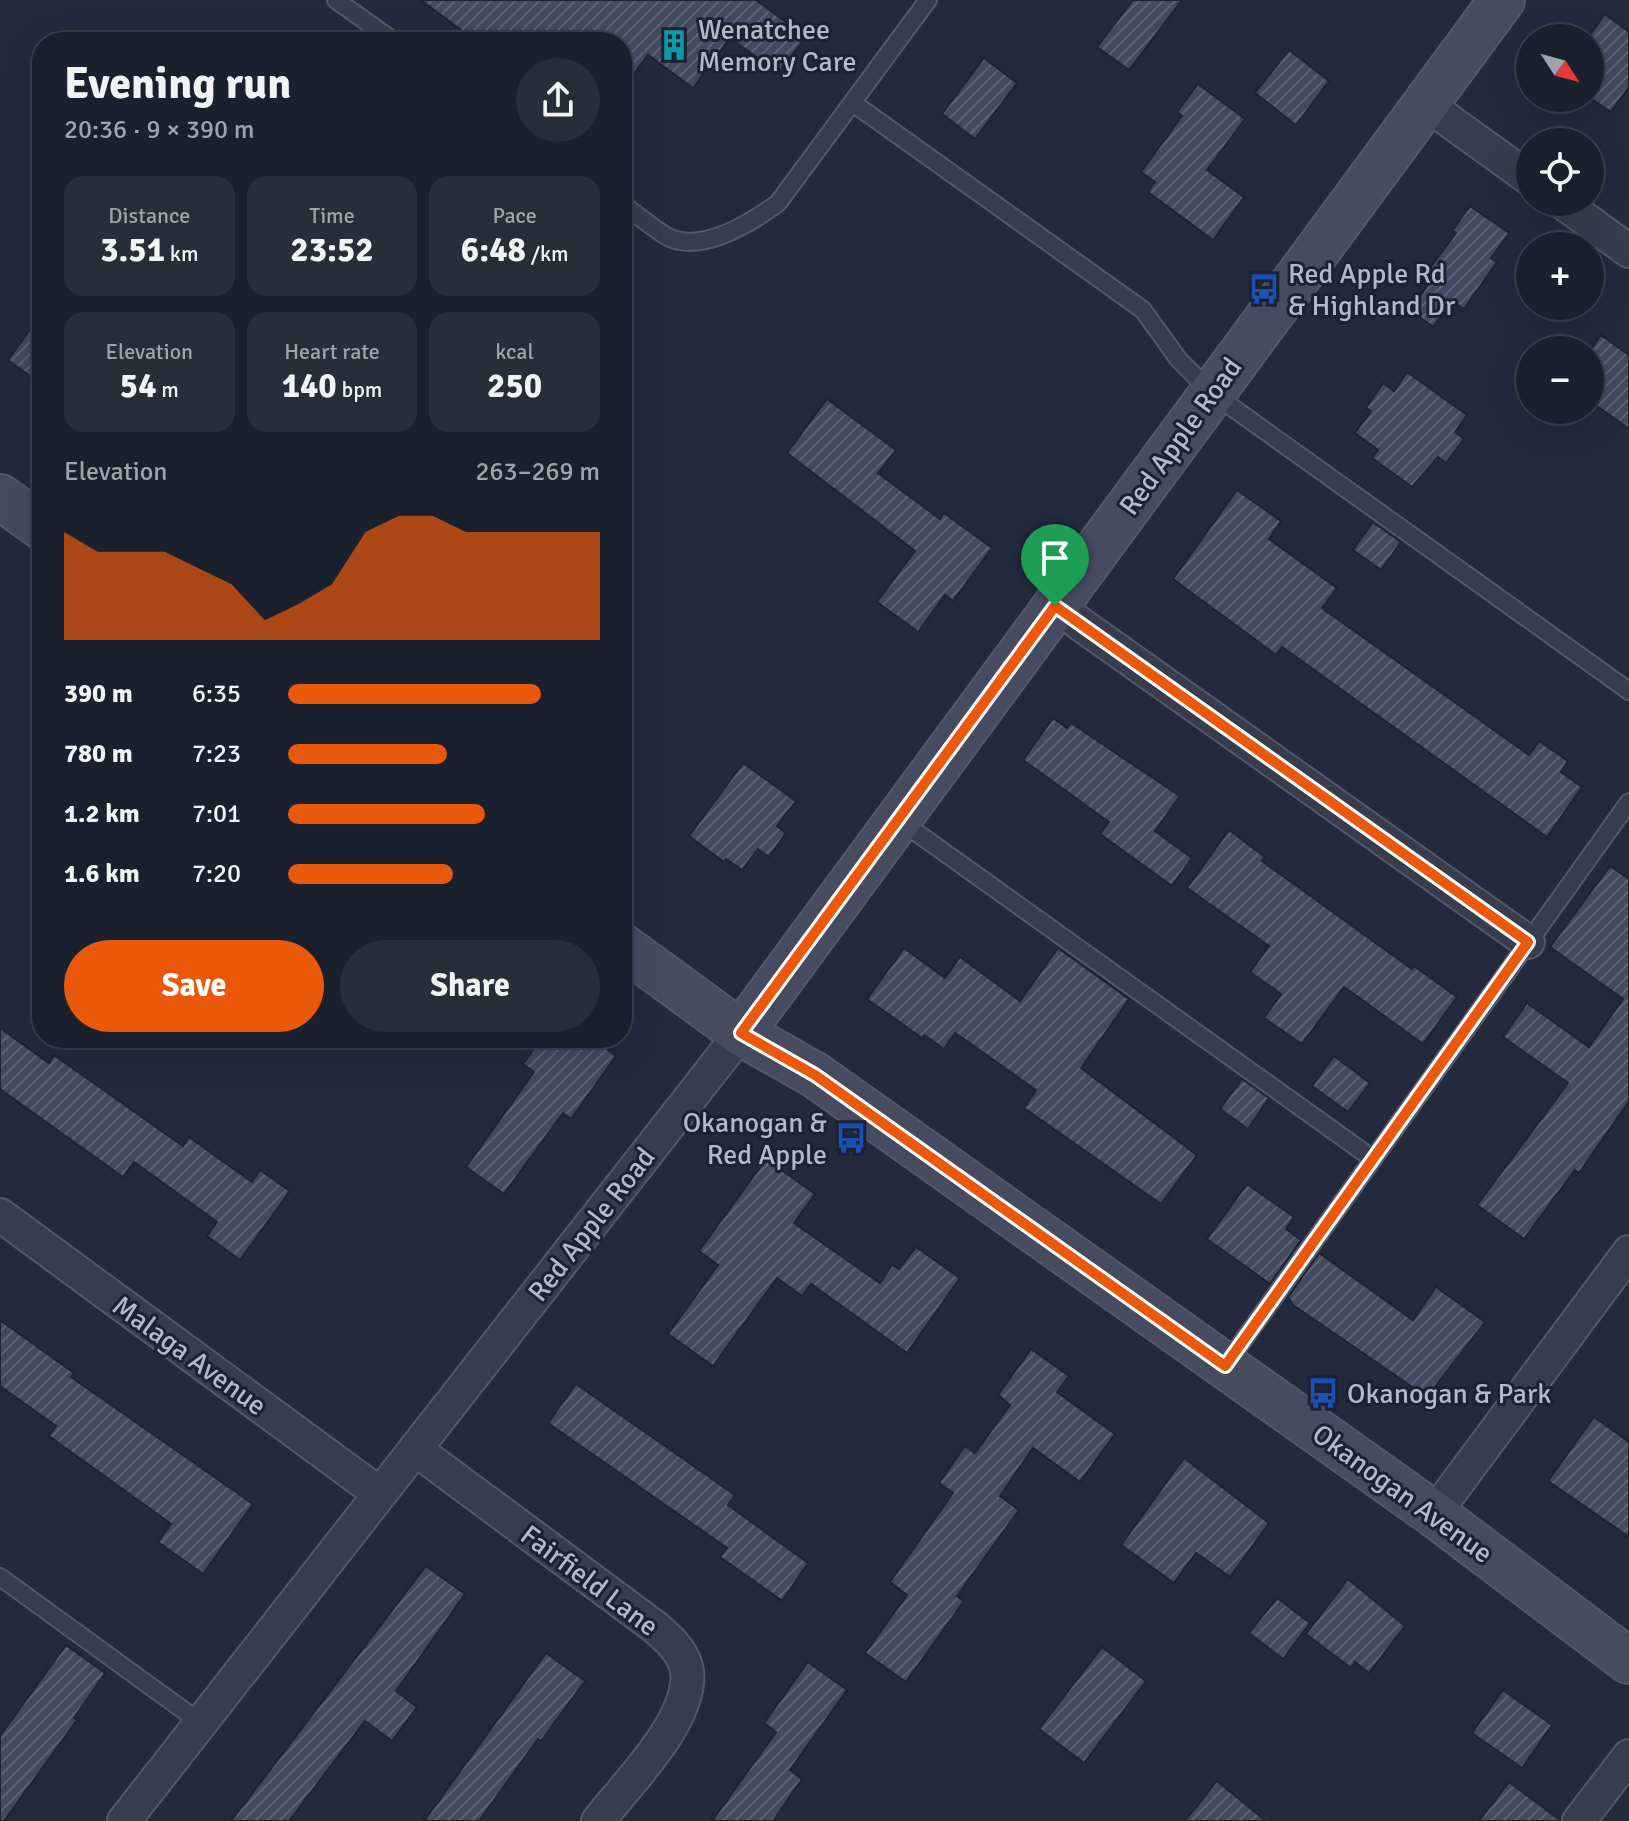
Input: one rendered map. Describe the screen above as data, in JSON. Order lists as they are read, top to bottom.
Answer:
{
  "streets": {
    "street": [
      "Red Apple Road",
      "Malaga Avenue",
      "Okanogan Avenue",
      "Fairfield Lane"
    ]
  },
  "crossings": [
    ["Red Apple Road", "Malaga Avenue"],
    ["Red Apple Road", "Okanogan Avenue"],
    ["Red Apple Road", "Fairfield Lane"]
  ],
  "places": {
    "building": ["Wenatchee Memory Care"],
    "bus stop": ["Red Apple Rd & Highland Dr", "Okanogan & Red Apple", "Okanogan & Park"]
  },
  "north": "bottom right",
  "page": {
    "map_buttons": ["+", "−"],
    "heading": ["Evening run", "20:36 · 9 × 390 m"],
    "stats": [
      ["Distance", "3.51 km"],
      ["Time", "23:52"],
      ["Pace", "6:48 /km"],
      ["Elevation", "54 m"],
      ["Heart rate", "140 bpm"],
      ["kcal", "250"]
    ],
    "chart": ["Elevation", "263–269 m"],
    "list": [
      {
        "name": "390 m",
        "note": "6:35"
      },
      {
        "name": "780 m",
        "note": "7:23"
      },
      {
        "name": "1.2 km",
        "note": "7:01"
      },
      {
        "name": "1.6 km",
        "note": "7:20"
      }
    ],
    "buttons": ["Save", "Share"]
  }
}
